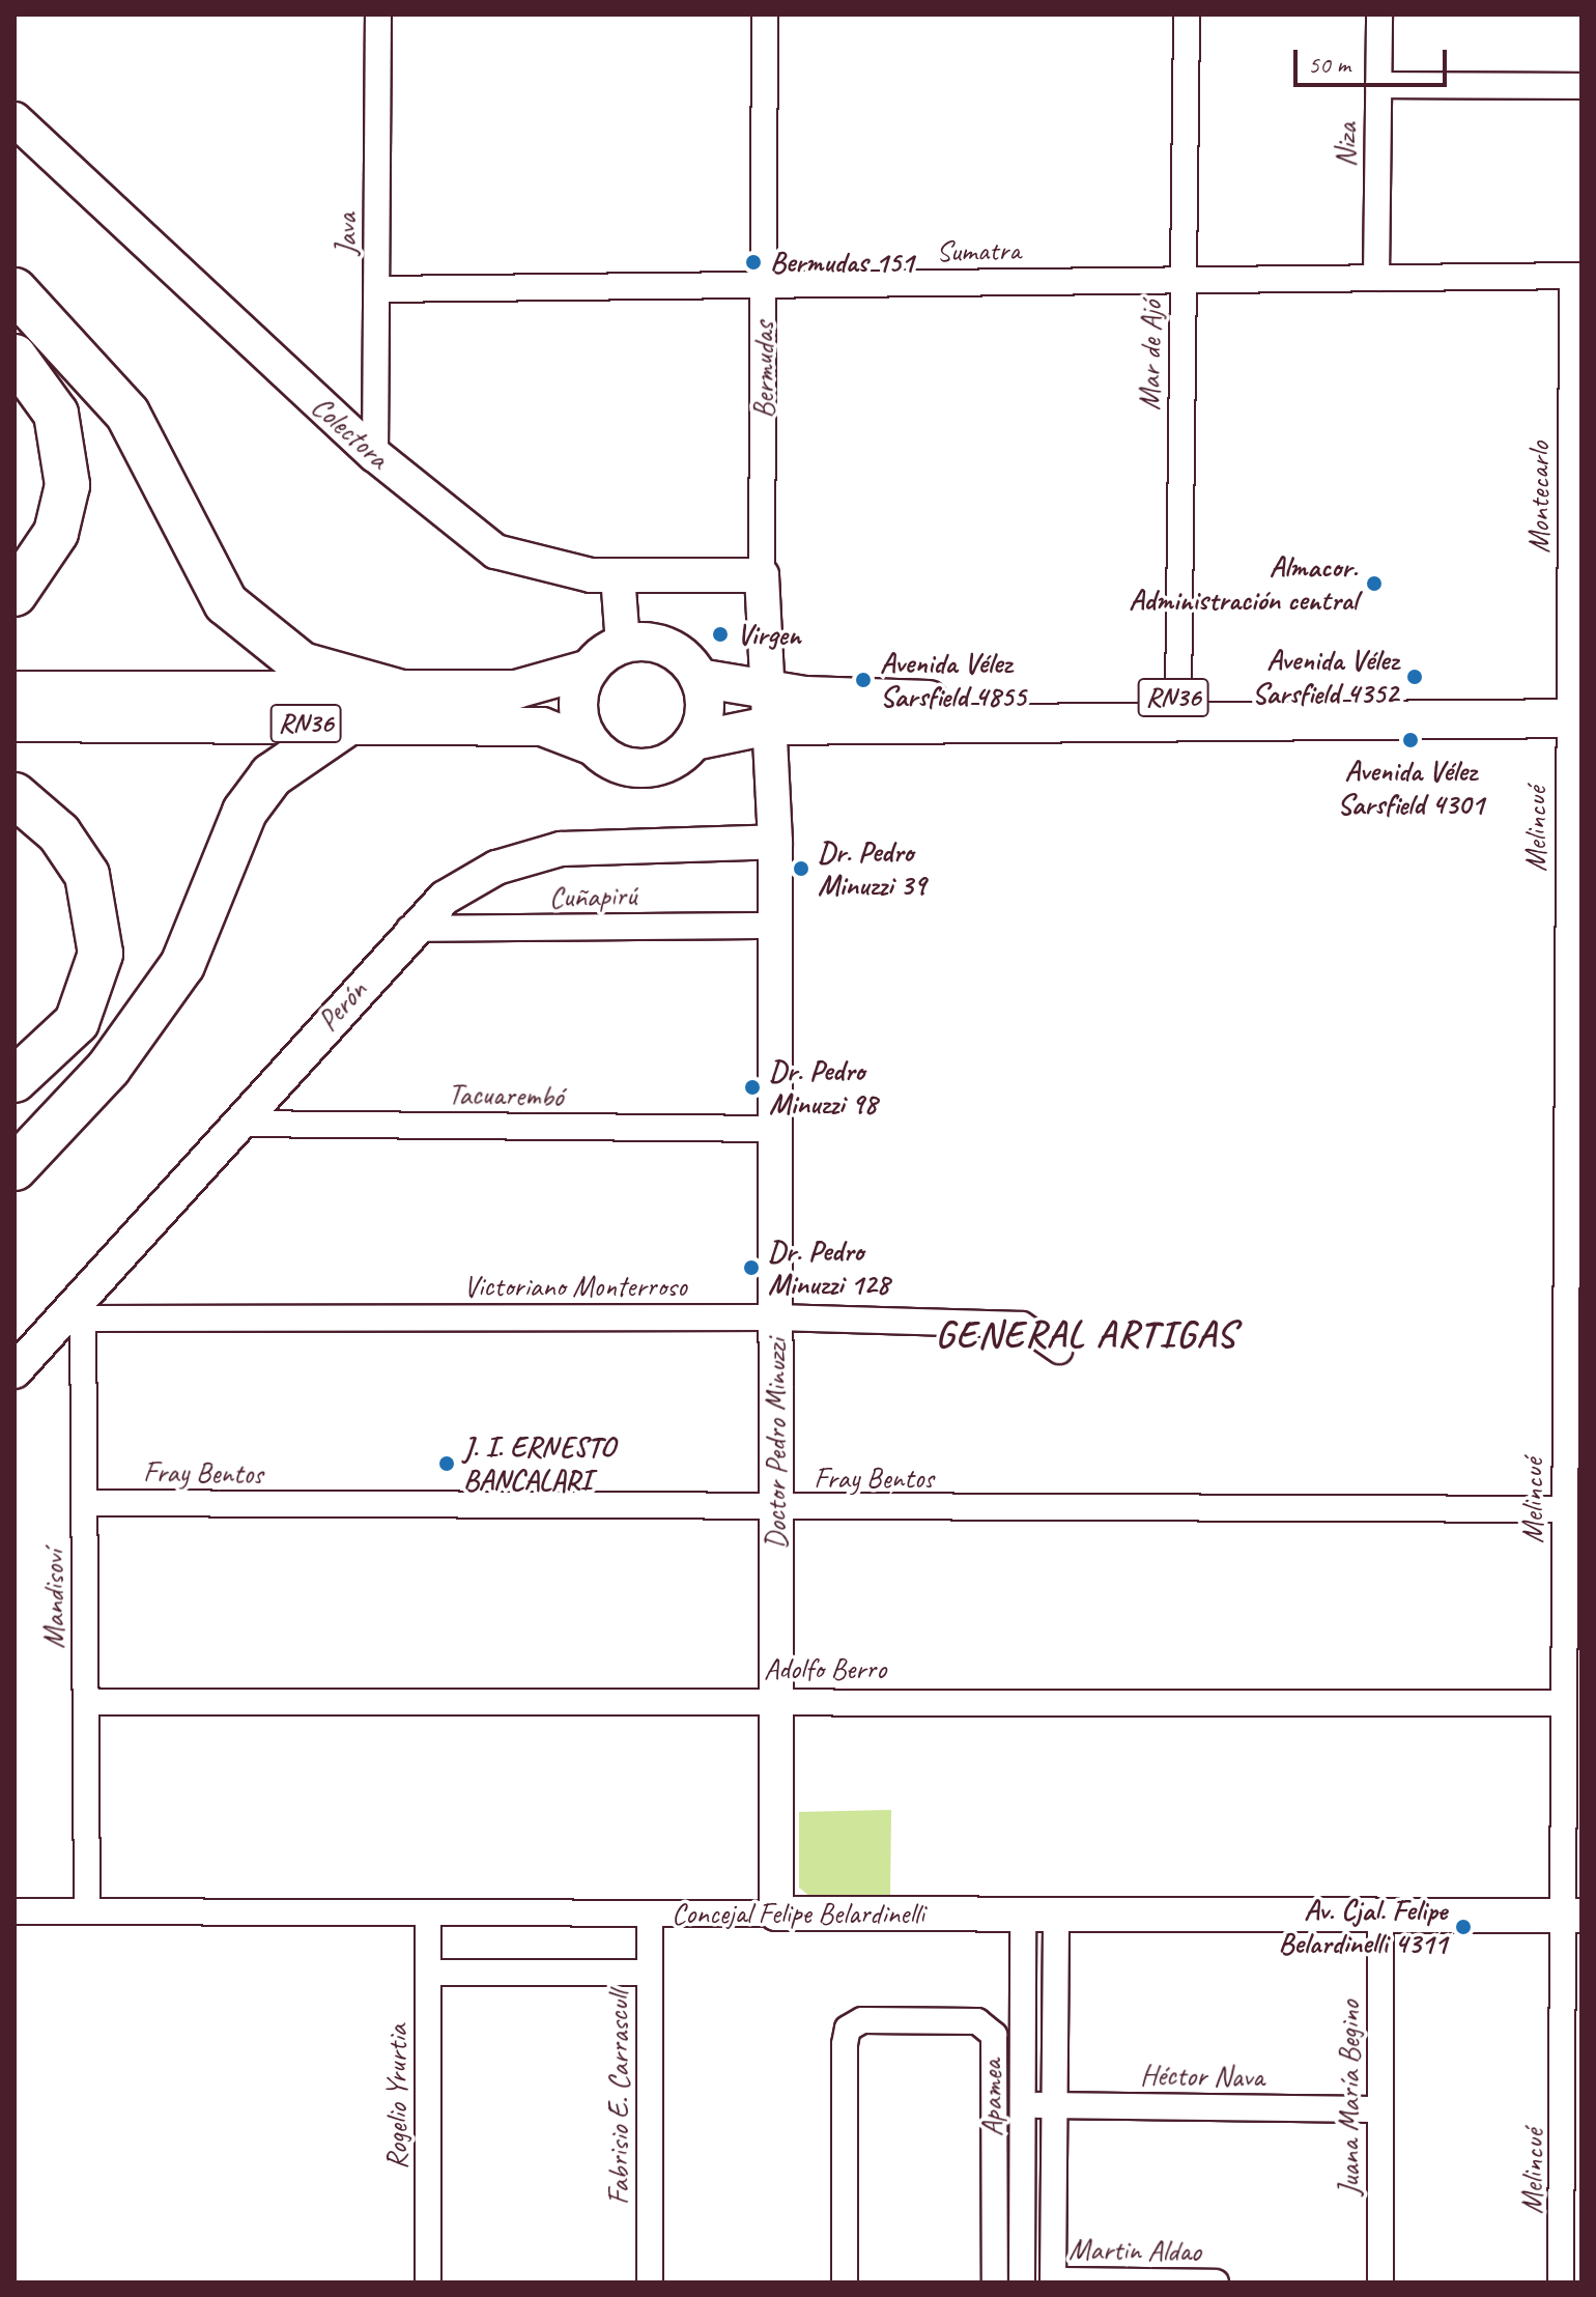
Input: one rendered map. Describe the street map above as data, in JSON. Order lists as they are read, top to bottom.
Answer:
{
  "streets": {
    "main road": [
      "Bermudas",
      "Colectora",
      "RN36",
      "Perón",
      "Doctor Pedro Minuzzi",
      "Concejal Felipe Belardinelli"
    ],
    "street": [
      "Niza",
      "Java",
      "Sumatra",
      "Mar de Ajó",
      "Montecarlo",
      "Melincué",
      "Cuñapirú",
      "Tacuarembó",
      "Victoriano Monterroso",
      "Fray Bentos",
      "Mandisoví",
      "Adolfo Berro",
      "Héctor Nava",
      "Rogelio Yrurtia",
      "Fabrisio E. Carrascull",
      "Apamea",
      "Juana María Begino",
      "Martin Aldao"
    ]
  },
  "crossings": [
    ["Niza", "Sumatra"],
    ["Java", "Sumatra"],
    ["Java", "Colectora"],
    ["Sumatra", "Mar de Ajó"],
    ["Sumatra", "Bermudas"],
    ["Sumatra", "Montecarlo"],
    ["Mar de Ajó", "RN36"],
    ["Bermudas", "Colectora"],
    ["Bermudas", "RN36"],
    ["Bermudas", "Doctor Pedro Minuzzi"],
    ["Montecarlo", "RN36"],
    ["Montecarlo", "Melincué"],
    ["RN36", "Melincué"],
    ["RN36", "Doctor Pedro Minuzzi"],
    ["Melincué", "Fray Bentos"],
    ["Melincué", "Adolfo Berro"],
    ["Melincué", "Concejal Felipe Belardinelli"],
    ["Cuñapirú", "Perón"],
    ["Cuñapirú", "Doctor Pedro Minuzzi"],
    ["Perón", "Tacuarembó"],
    ["Perón", "Victoriano Monterroso"],
    ["Perón", "Doctor Pedro Minuzzi"],
    ["Perón", "Mandisoví"],
    ["Tacuarembó", "Doctor Pedro Minuzzi"],
    ["Victoriano Monterroso", "Doctor Pedro Minuzzi"],
    ["Victoriano Monterroso", "Mandisoví"],
    ["Doctor Pedro Minuzzi", "Fray Bentos"],
    ["Doctor Pedro Minuzzi", "Adolfo Berro"],
    ["Doctor Pedro Minuzzi", "Concejal Felipe Belardinelli"],
    ["Fray Bentos", "Mandisoví"],
    ["Mandisoví", "Adolfo Berro"],
    ["Mandisoví", "Concejal Felipe Belardinelli"],
    ["Concejal Felipe Belardinelli", "Rogelio Yrurtia"],
    ["Concejal Felipe Belardinelli", "Fabrisio E. Carrascull"],
    ["Concejal Felipe Belardinelli", "Apamea"],
    ["Concejal Felipe Belardinelli", "Juana María Begino"],
    ["Héctor Nava", "Apamea"],
    ["Héctor Nava", "Juana María Begino"]
  ],
  "districts": ["GENERAL ARTIGAS"],
  "places": [
    "Bermudas 151",
    "Almacor. Administración central",
    "Virgen",
    "Avenida Vélez Sarsfield 4352",
    "Avenida Vélez Sarsfield 4855",
    "Avenida Vélez Sarsfield 4301",
    "Dr. Pedro Minuzzi 39",
    "Dr. Pedro Minuzzi 98",
    "Dr. Pedro Minuzzi 128",
    "J. I. ERNESTO BANCALARI",
    "Av. Cjal. Felipe Belardinelli 4311"
  ],
  "scale_bar": "50 m"
}
